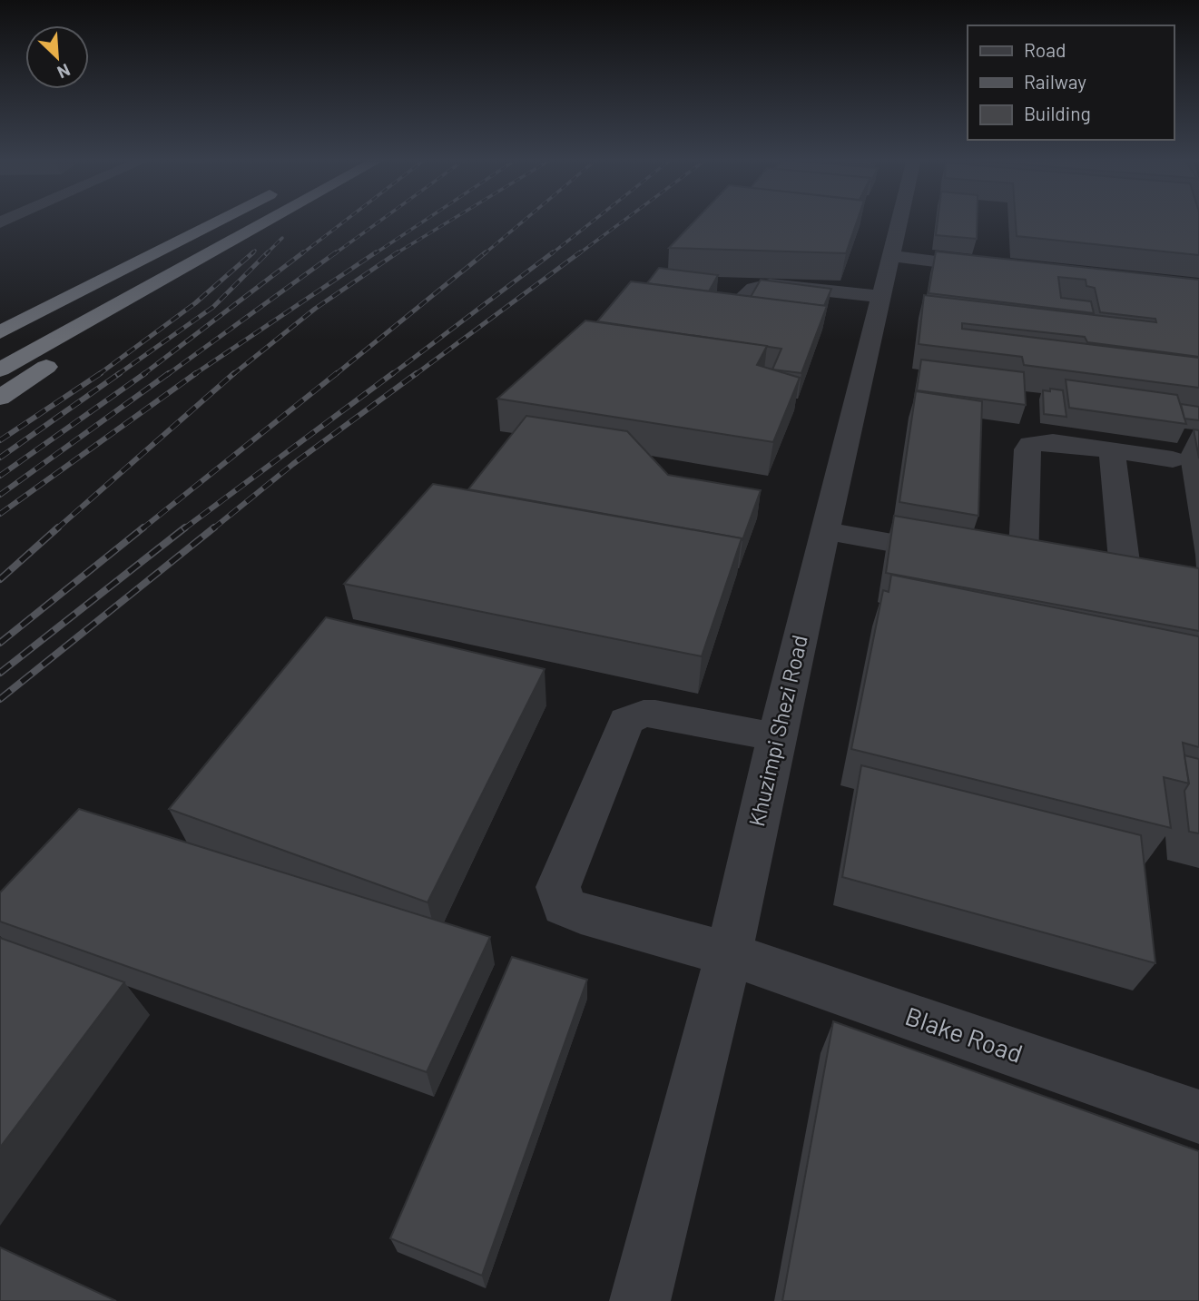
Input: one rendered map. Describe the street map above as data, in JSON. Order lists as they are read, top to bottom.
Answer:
{
  "streets": {
    "street": ["Khuzimpi Shezi Road", "Blake Road"]
  },
  "crossings": [
    ["Khuzimpi Shezi Road", "Blake Road"]
  ],
  "legend": ["Road", "Railway", "Building"],
  "north": "bottom right"
}
